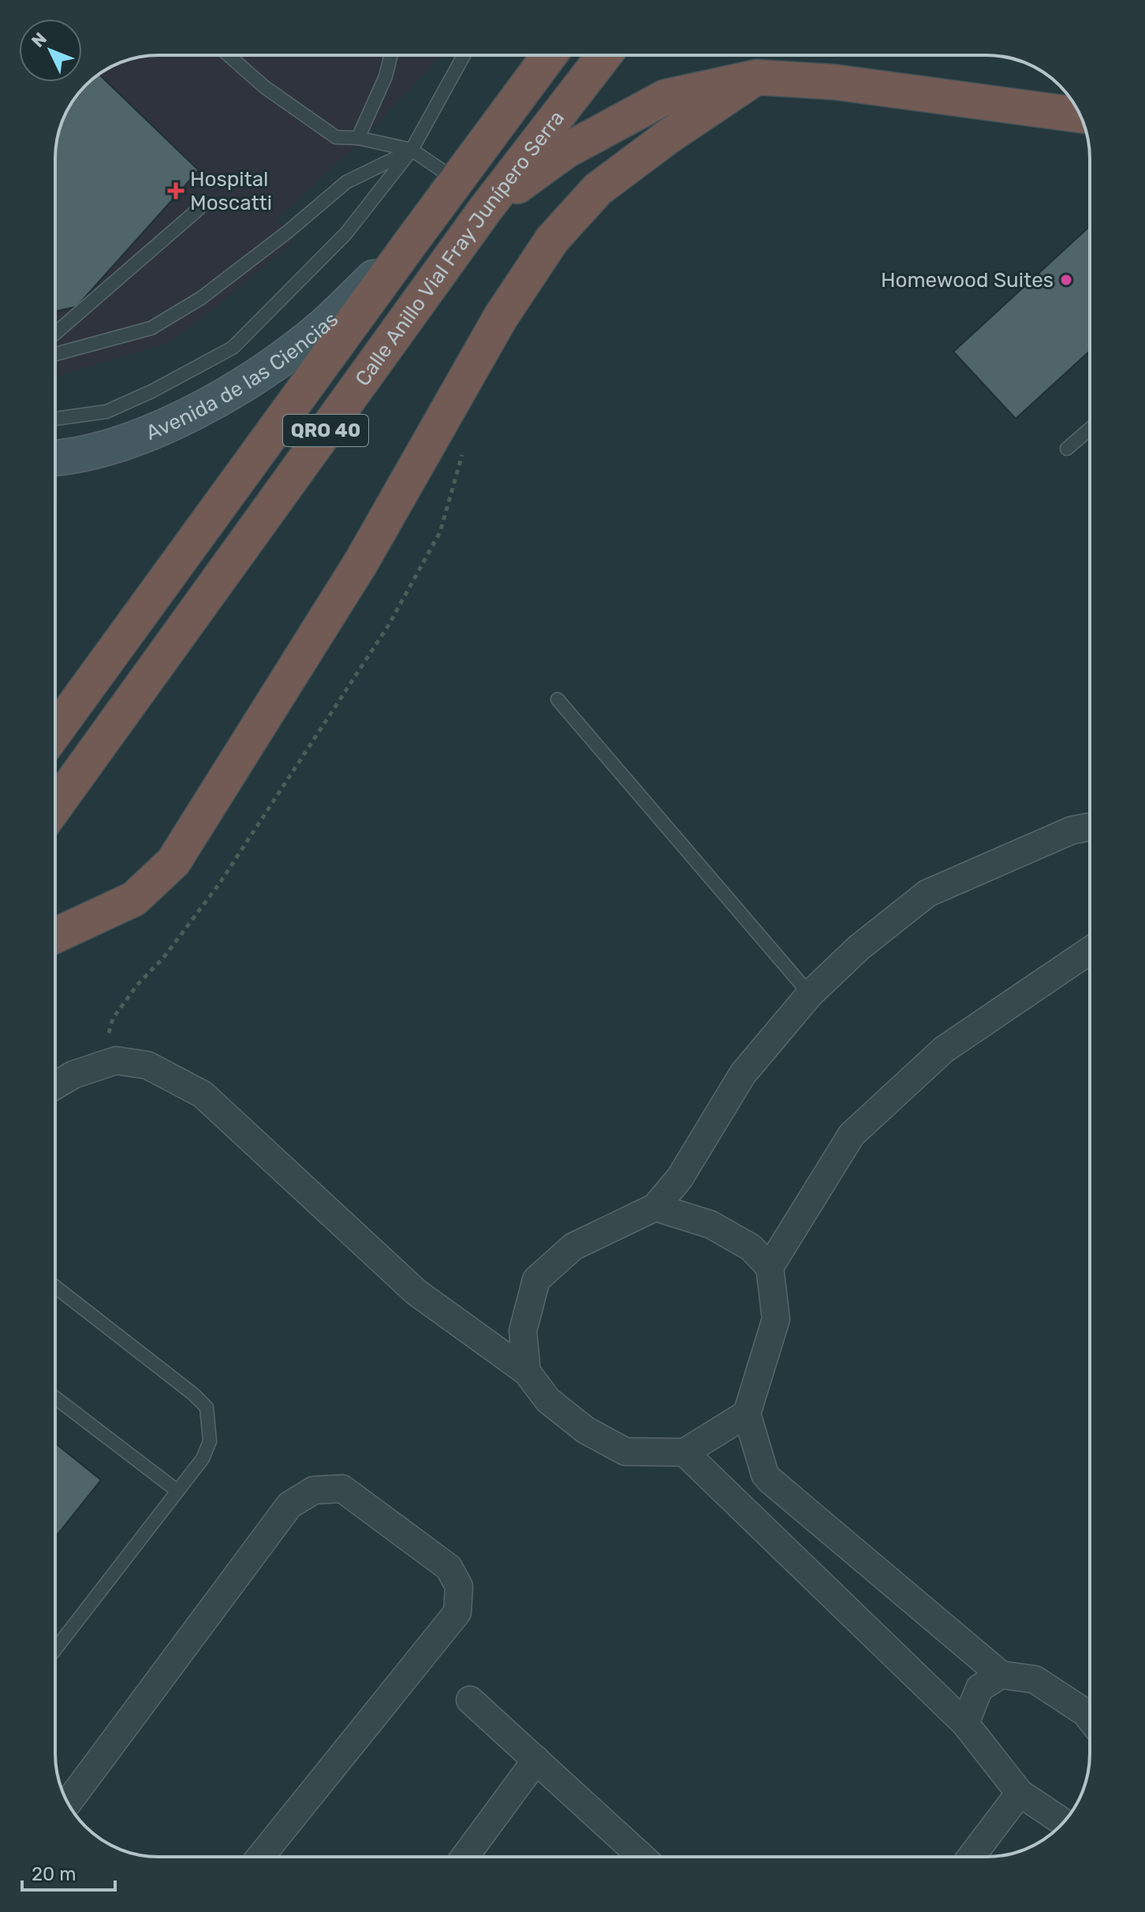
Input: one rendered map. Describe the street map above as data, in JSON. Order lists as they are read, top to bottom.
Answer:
{
  "streets": {
    "highway": ["Calle Anillo Vial Fray Junípero Serra", "QRO 40"],
    "main road": ["Avenida de las Ciencias"]
  },
  "crossings": [
    ["Calle Anillo Vial Fray Junípero Serra", "Avenida de las Ciencias"]
  ],
  "places": {
    "health": ["Hospital Moscatti"],
    "other": ["Homewood Suites"]
  },
  "scale_bar": "20 m",
  "north": "top left"
}
